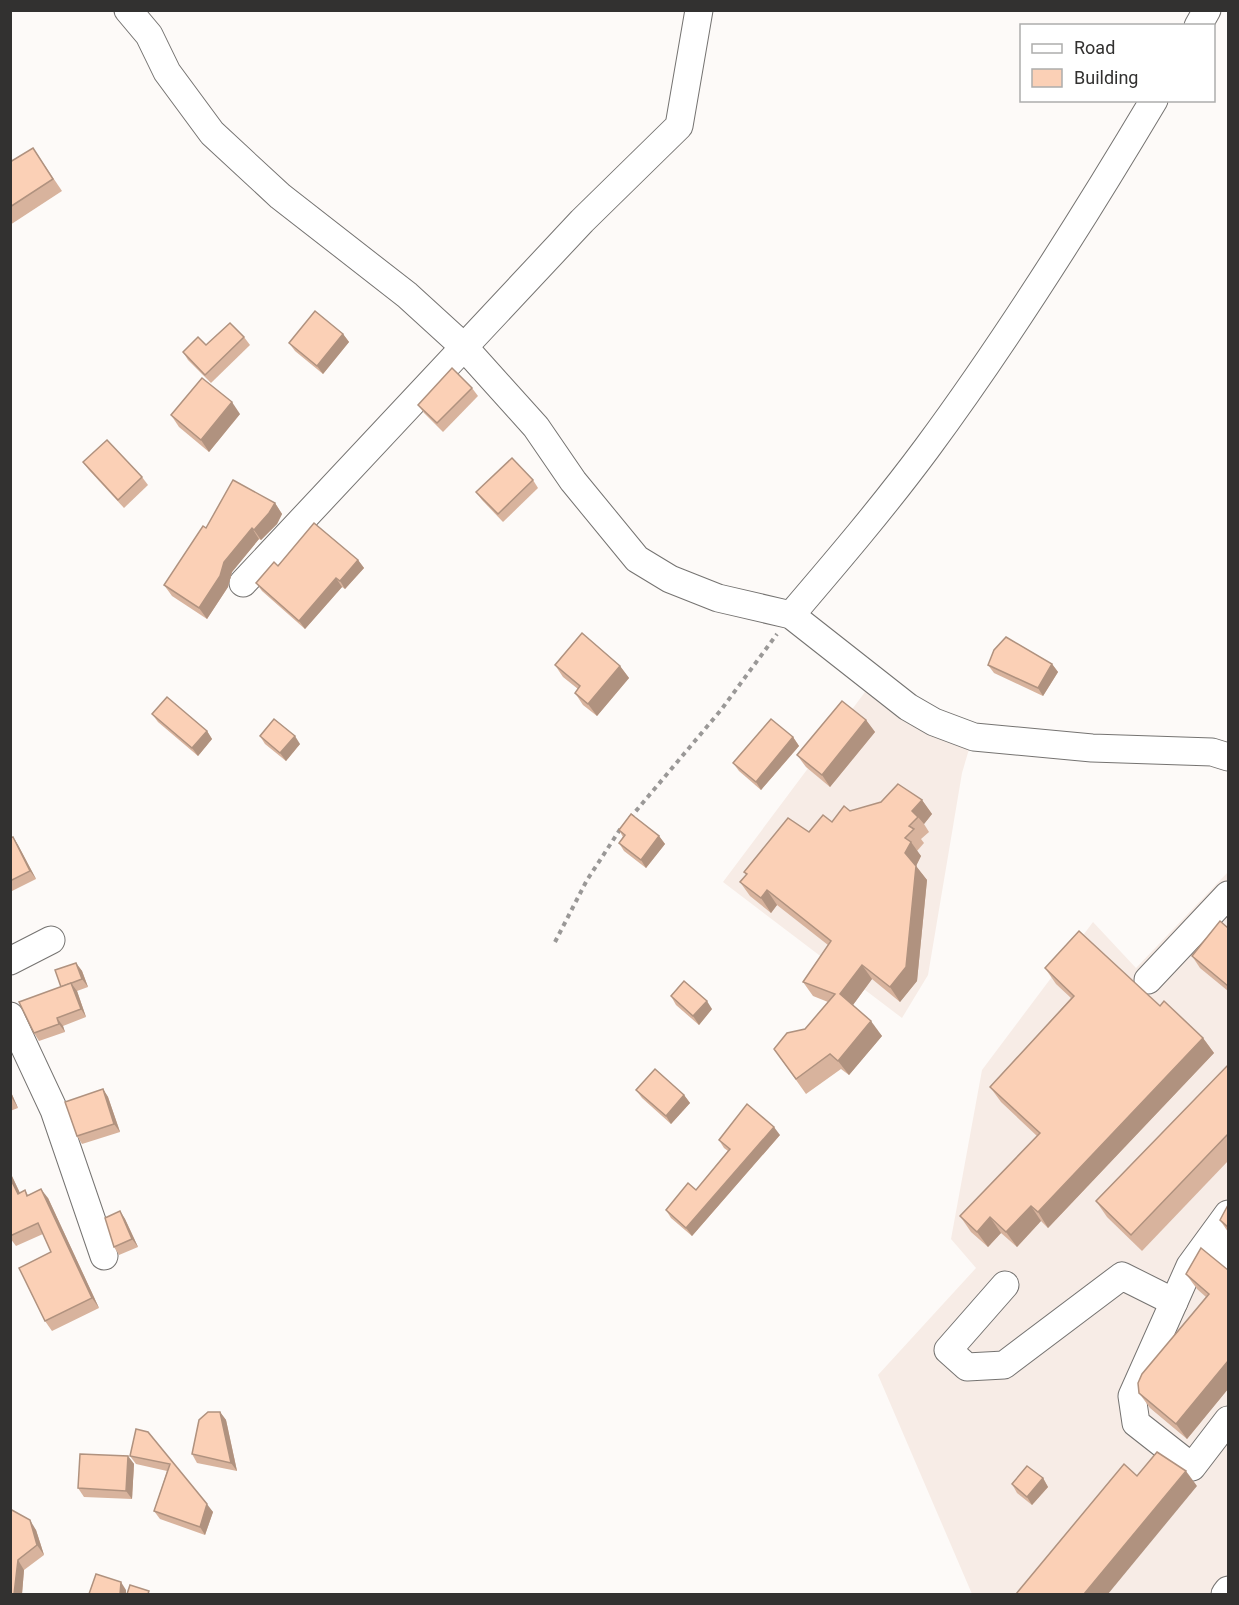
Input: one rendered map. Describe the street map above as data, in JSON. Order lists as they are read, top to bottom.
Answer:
{
  "legend": ["Road", "Building"]
}
